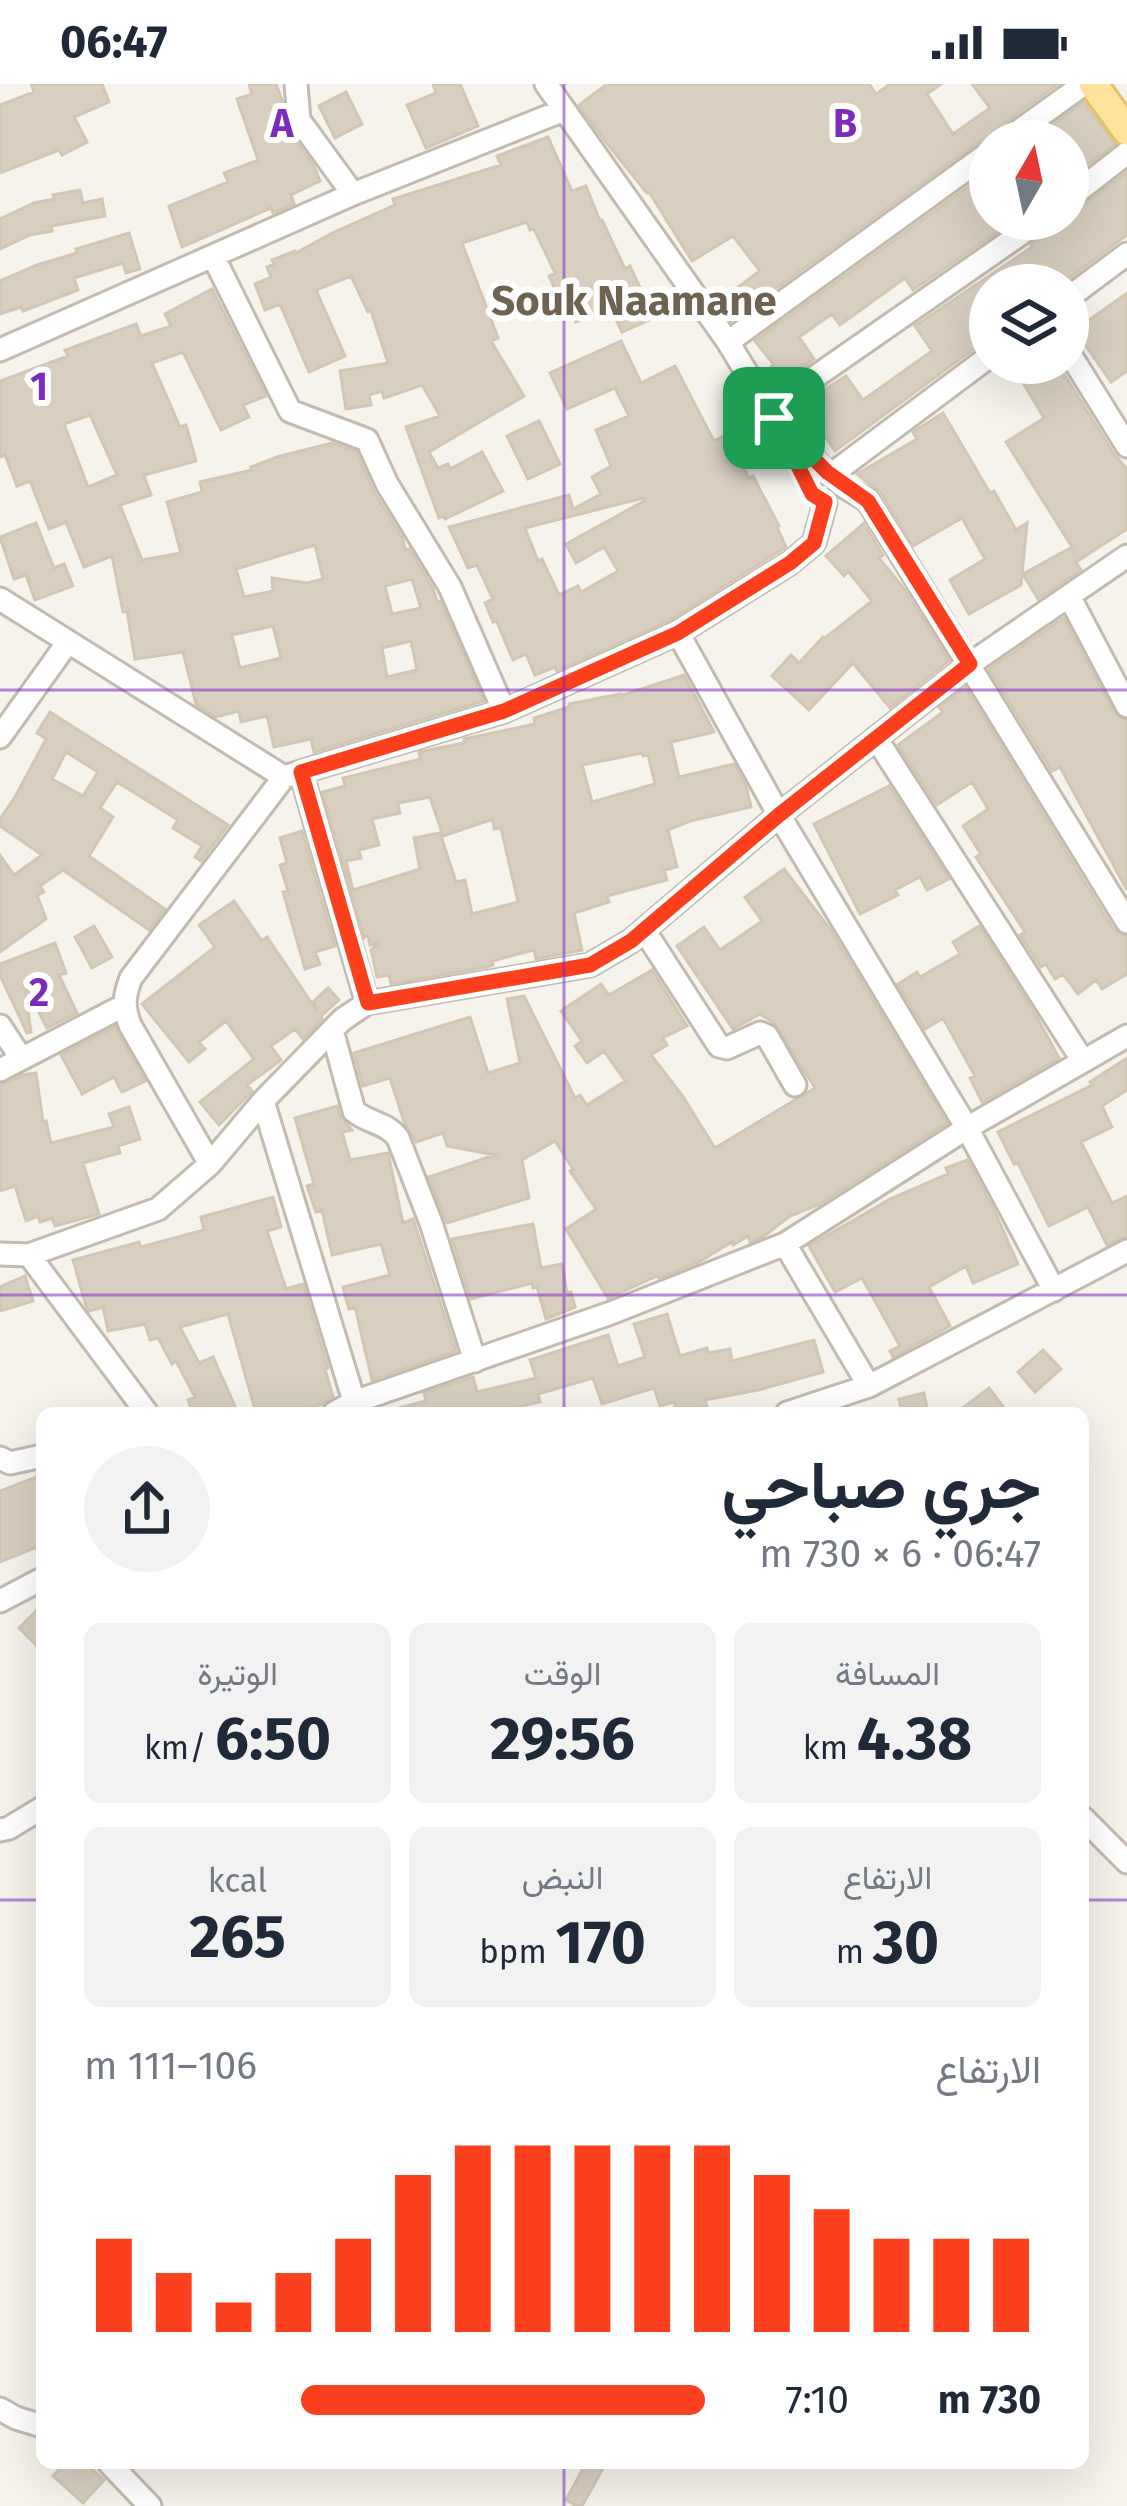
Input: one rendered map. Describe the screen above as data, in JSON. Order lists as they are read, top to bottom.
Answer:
{
  "districts": ["Souk Naamane"],
  "north": "top",
  "page": {
    "status": "06:47",
    "heading": ["جري صباحي", "06:47 · 6 × 730 m"],
    "stats": [
      ["المسافة", "4.38 km"],
      ["الوقت", "29:56"],
      ["الوتيرة", "6:50 /km"],
      ["الارتفاع", "30 m"],
      ["النبض", "170 bpm"],
      ["kcal", "265"]
    ],
    "chart": ["الارتفاع", "106–111 m"],
    "list": [
      {
        "name": "730 m",
        "note": "7:10"
      }
    ]
  },
  "grid": {
    "columns": ["A", "B"],
    "rows": ["1", "2"]
  }
}
